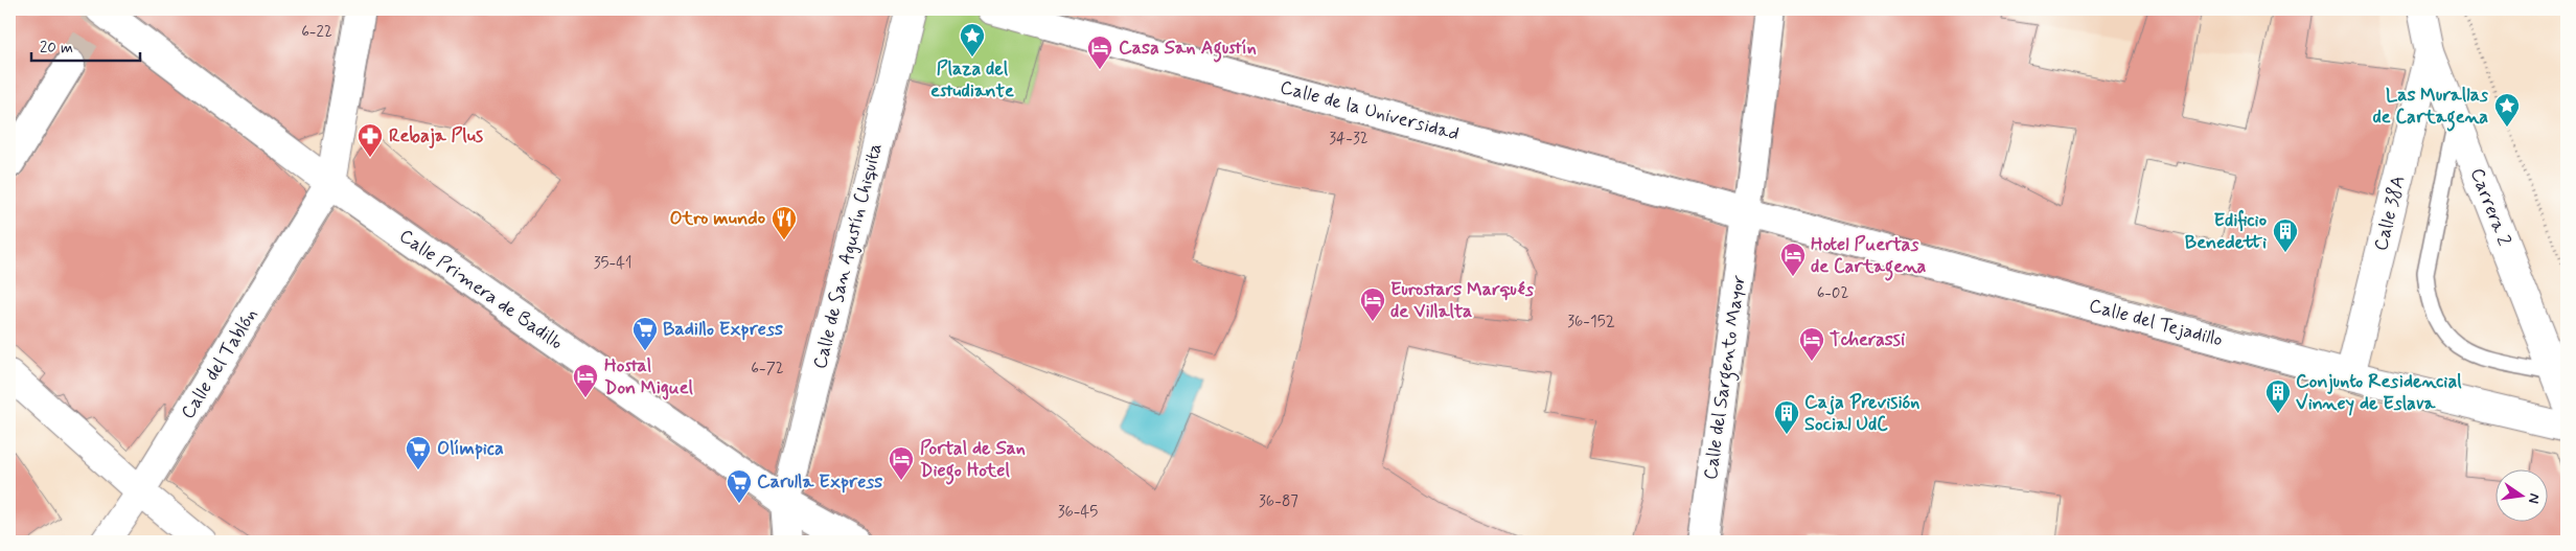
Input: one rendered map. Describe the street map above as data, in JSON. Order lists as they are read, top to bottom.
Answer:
{
  "streets": {
    "street": [
      "Calle de la Universidad",
      "Carrera 2",
      "Calle 38A",
      "Calle de San Agustín Chiquita",
      "Calle Primera de Badillo",
      "Calle del Tejadillo",
      "Calle del Tablón",
      "Calle del Sargento Mayor"
    ]
  },
  "crossings": [
    ["Calle de la Universidad", "Calle del Tejadillo"],
    ["Calle de la Universidad", "Calle del Sargento Mayor"],
    ["Carrera 2", "Calle 38A"],
    ["Calle 38A", "Calle del Tejadillo"],
    ["Calle de San Agustín Chiquita", "Calle Primera de Badillo"],
    ["Calle Primera de Badillo", "Calle del Tablón"],
    ["Calle del Tejadillo", "Calle del Sargento Mayor"]
  ],
  "places": {
    "place": ["Plaza del estudiante", "Las Murallas de Cartagena"],
    "hotel": [
      "Casa San Agustín",
      "Hotel Puertas de Cartagena",
      "Eurostars Marqués de Villalta",
      "Tcherassi",
      "Hostal Don Miguel",
      "Portal de San Diego Hotel"
    ],
    "pharmacy": ["Rebaja Plus"],
    "restaurant": ["Otro mundo"],
    "building": ["Edificio Benedetti", "Conjunto Residencial Vinney de Eslava", "Caja Previsión Social UdC"],
    "supermarket": ["Badillo Express", "Olímpica", "Carulla Express"]
  },
  "house_numbers": [
    "6-22",
    "34-32",
    "35-41",
    "6-02",
    "36-152",
    "6-72",
    "36-87",
    "36-45"
  ],
  "scale_bar": "20 m",
  "north": "right"
}
